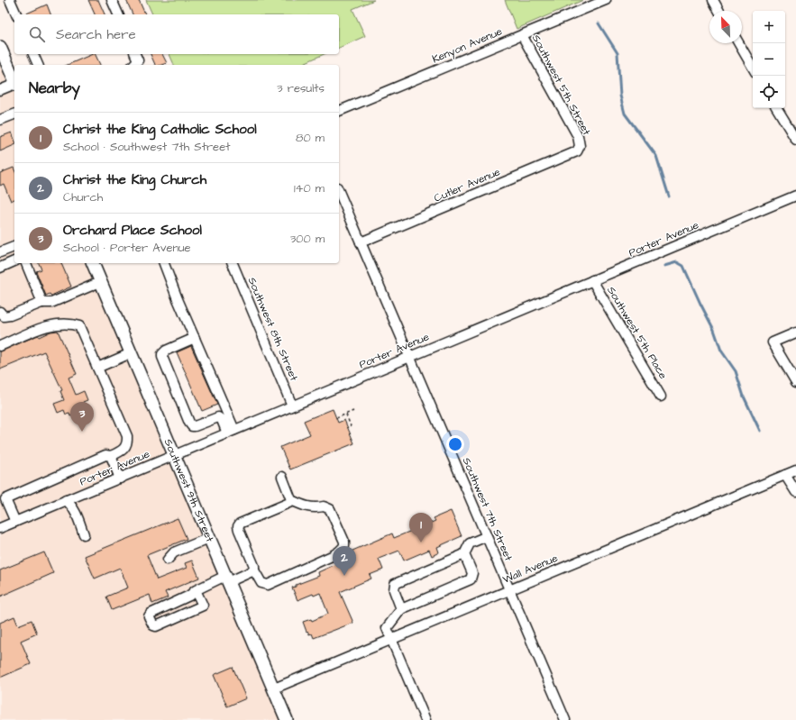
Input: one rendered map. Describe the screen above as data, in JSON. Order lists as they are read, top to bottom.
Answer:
{
  "streets": {
    "main road": ["Southwest 9th Street"],
    "street": [
      "Kenyon Avenue",
      "Southwest 5th Street",
      "Cutler Avenue",
      "Porter Avenue",
      "Southwest 8th Street",
      "Southwest 5th Place",
      "Southwest 7th Street",
      "Wall Avenue"
    ]
  },
  "crossings": [
    ["Kenyon Avenue", "Southwest 5th Street"],
    ["Southwest 5th Street", "Cutler Avenue"],
    ["Cutler Avenue", "Southwest 7th Street"],
    ["Porter Avenue", "Southwest 8th Street"],
    ["Porter Avenue", "Southwest 5th Place"],
    ["Porter Avenue", "Southwest 9th Street"],
    ["Porter Avenue", "Southwest 7th Street"],
    ["Southwest 9th Street", "Wall Avenue"],
    ["Southwest 7th Street", "Wall Avenue"]
  ],
  "north": "top left",
  "page": {
    "map_buttons": ["+", "−"],
    "search": "Search here",
    "heading": ["Nearby", "3 results"],
    "list": [
      {
        "mark": "1",
        "name": "Christ the King Catholic School",
        "note": "School · Southwest 7th Street",
        "value": "80 m"
      },
      {
        "mark": "2",
        "name": "Christ the King Church",
        "note": "Church",
        "value": "140 m"
      },
      {
        "mark": "3",
        "name": "Orchard Place School",
        "note": "School · Porter Avenue",
        "value": "300 m"
      }
    ],
    "pins": ["3", "1", "2"]
  }
}
